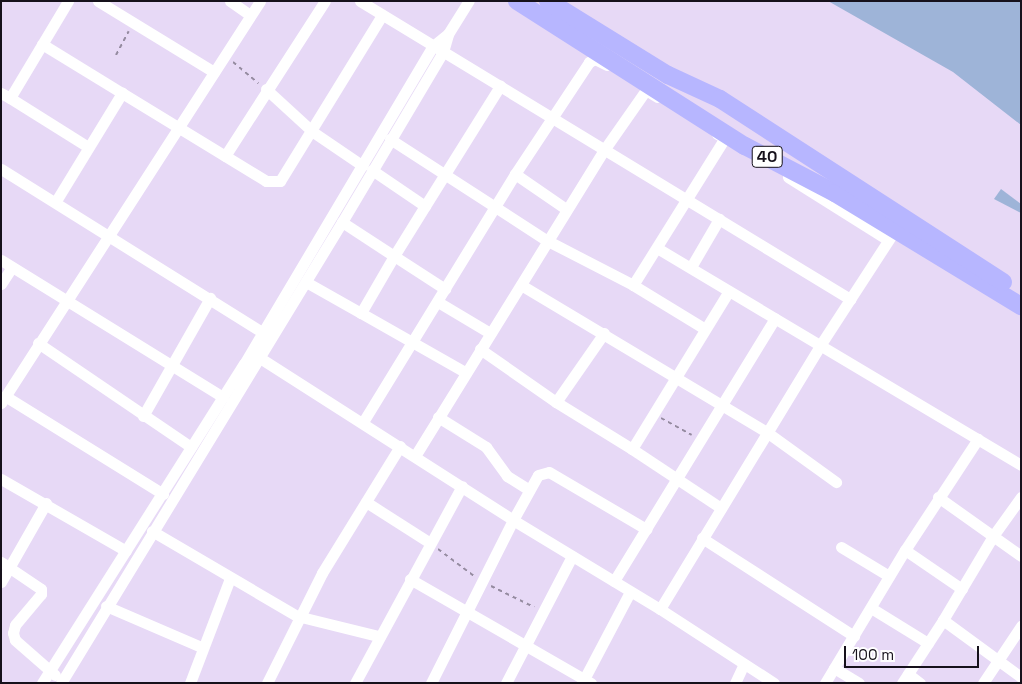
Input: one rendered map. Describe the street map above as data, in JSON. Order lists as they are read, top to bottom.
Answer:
{
  "streets": {
    "highway": ["40"]
  },
  "scale_bar": "100 m"
}
